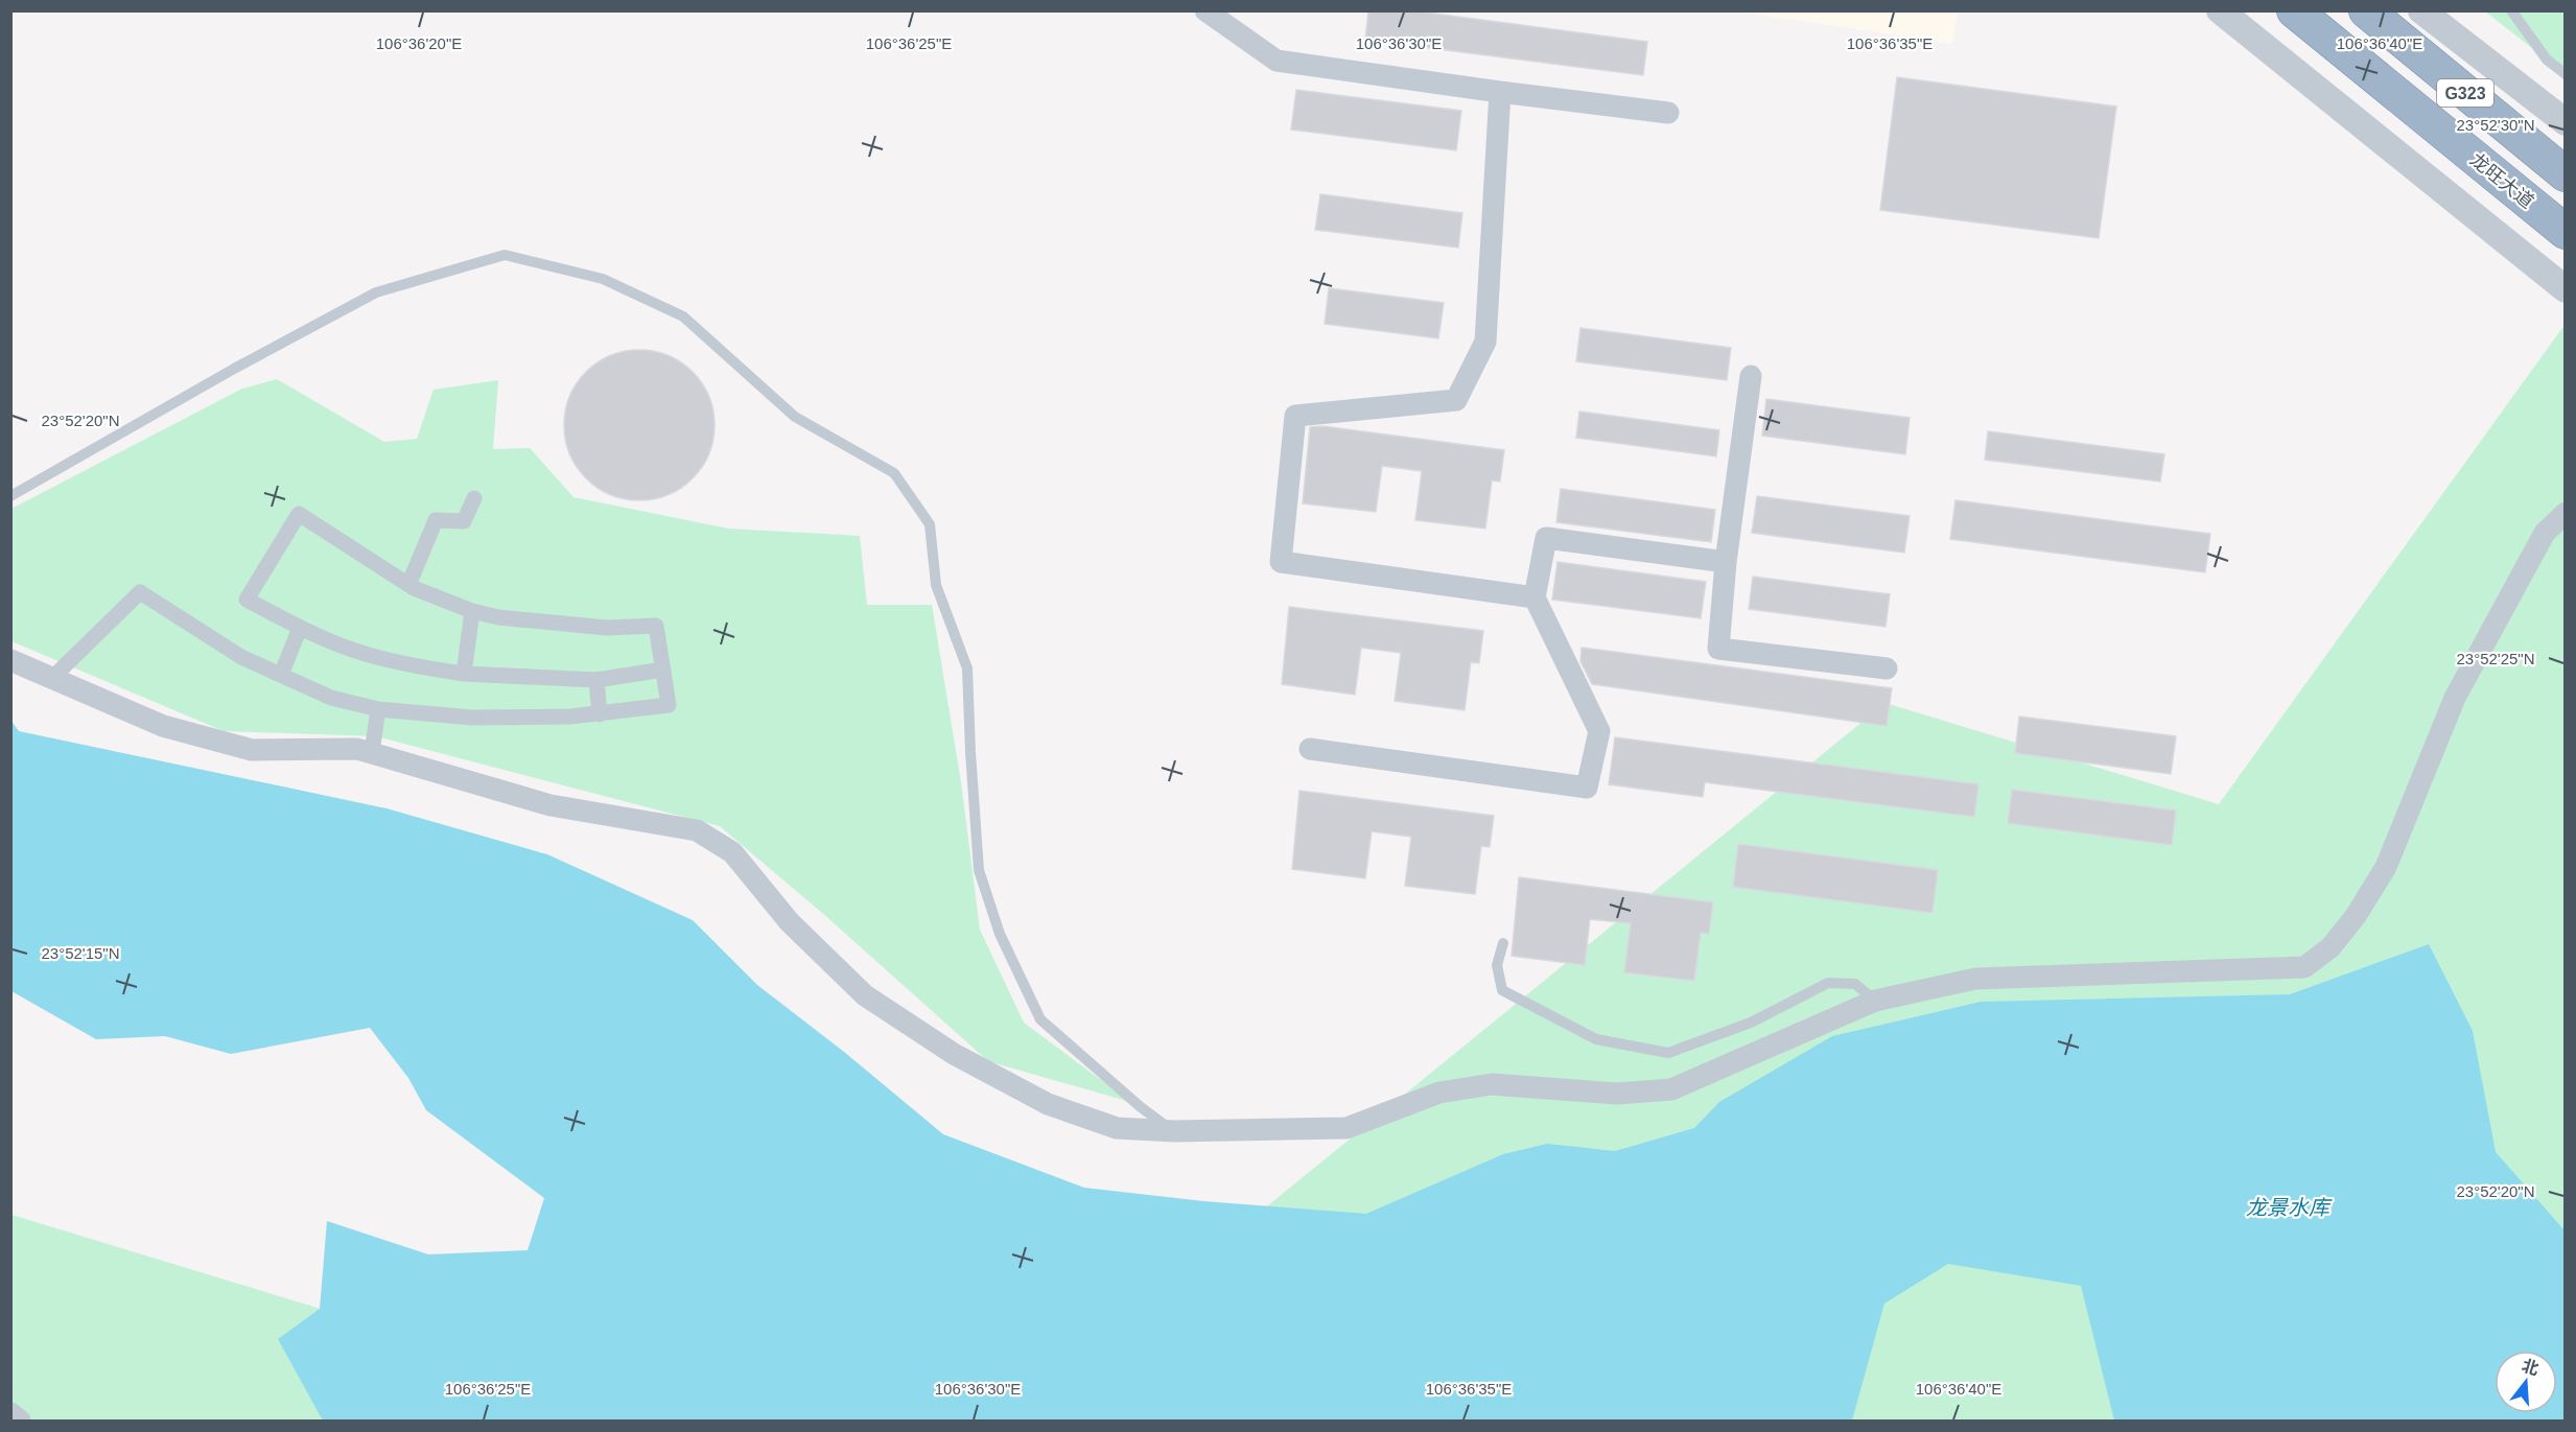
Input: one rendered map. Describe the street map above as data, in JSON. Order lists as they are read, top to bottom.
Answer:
{
  "streets": {
    "highway": ["G323", "龙旺大道"]
  },
  "water": ["龙景水库"],
  "north": "top",
  "coordinates": [
    "106°36'20\"E",
    "106°36'25\"E",
    "106°36'30\"E",
    "106°36'35\"E",
    "106°36'40\"E",
    "23°52'30\"N",
    "23°52'20\"N",
    "23°52'25\"N",
    "23°52'15\"N"
  ]
}
